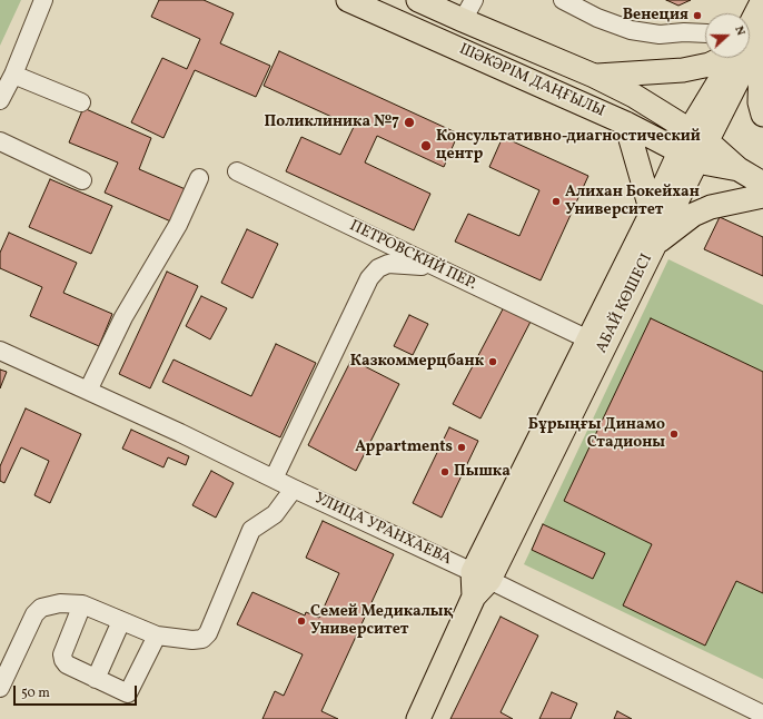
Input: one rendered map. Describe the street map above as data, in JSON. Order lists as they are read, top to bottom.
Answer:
{
  "streets": {
    "main road": ["ШӘКӘРІМ ДАҢҒЫЛЫ", "АБАЙ КӨШЕСІ"],
    "street": ["ПЕТРОВСКИЙ ПЕР.", "УЛИЦА УРАНХАЕВА"]
  },
  "crossings": [
    ["ШӘКӘРІМ ДАҢҒЫЛЫ", "АБАЙ КӨШЕСІ"],
    ["ПЕТРОВСКИЙ ПЕР.", "АБАЙ КӨШЕСІ"],
    ["АБАЙ КӨШЕСІ", "УЛИЦА УРАНХАЕВА"]
  ],
  "places": [
    "Венеция",
    "Поликлиника №7",
    "Консультативно-диагностический центр",
    "Алихан Бокейхан Университет",
    "Казкоммерцбанк",
    "Бұрыңғы Динамо Стадионы",
    "Appartments",
    "Пышка",
    "Семей Медикалық Университет"
  ],
  "scale_bar": "50 m",
  "north": "right"
}
